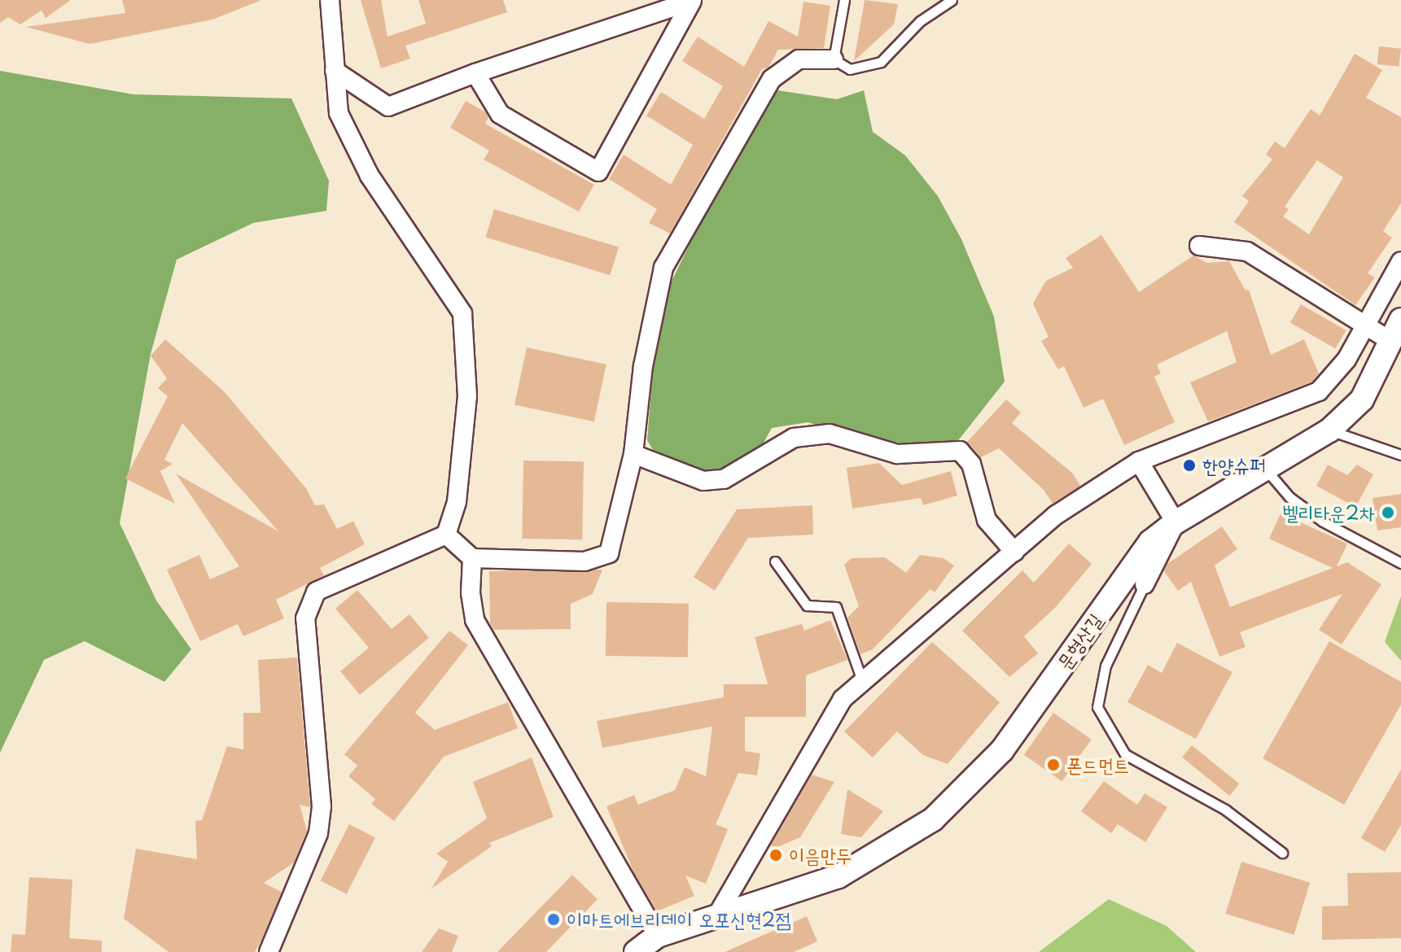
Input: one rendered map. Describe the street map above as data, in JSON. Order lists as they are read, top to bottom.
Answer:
{
  "streets": {
    "street": ["문형산길"]
  },
  "places": [
    "한양슈퍼",
    "벨리타운2차",
    "폰드먼트",
    "이음만두",
    "이마트에브리데이 오포신현2점"
  ]
}
